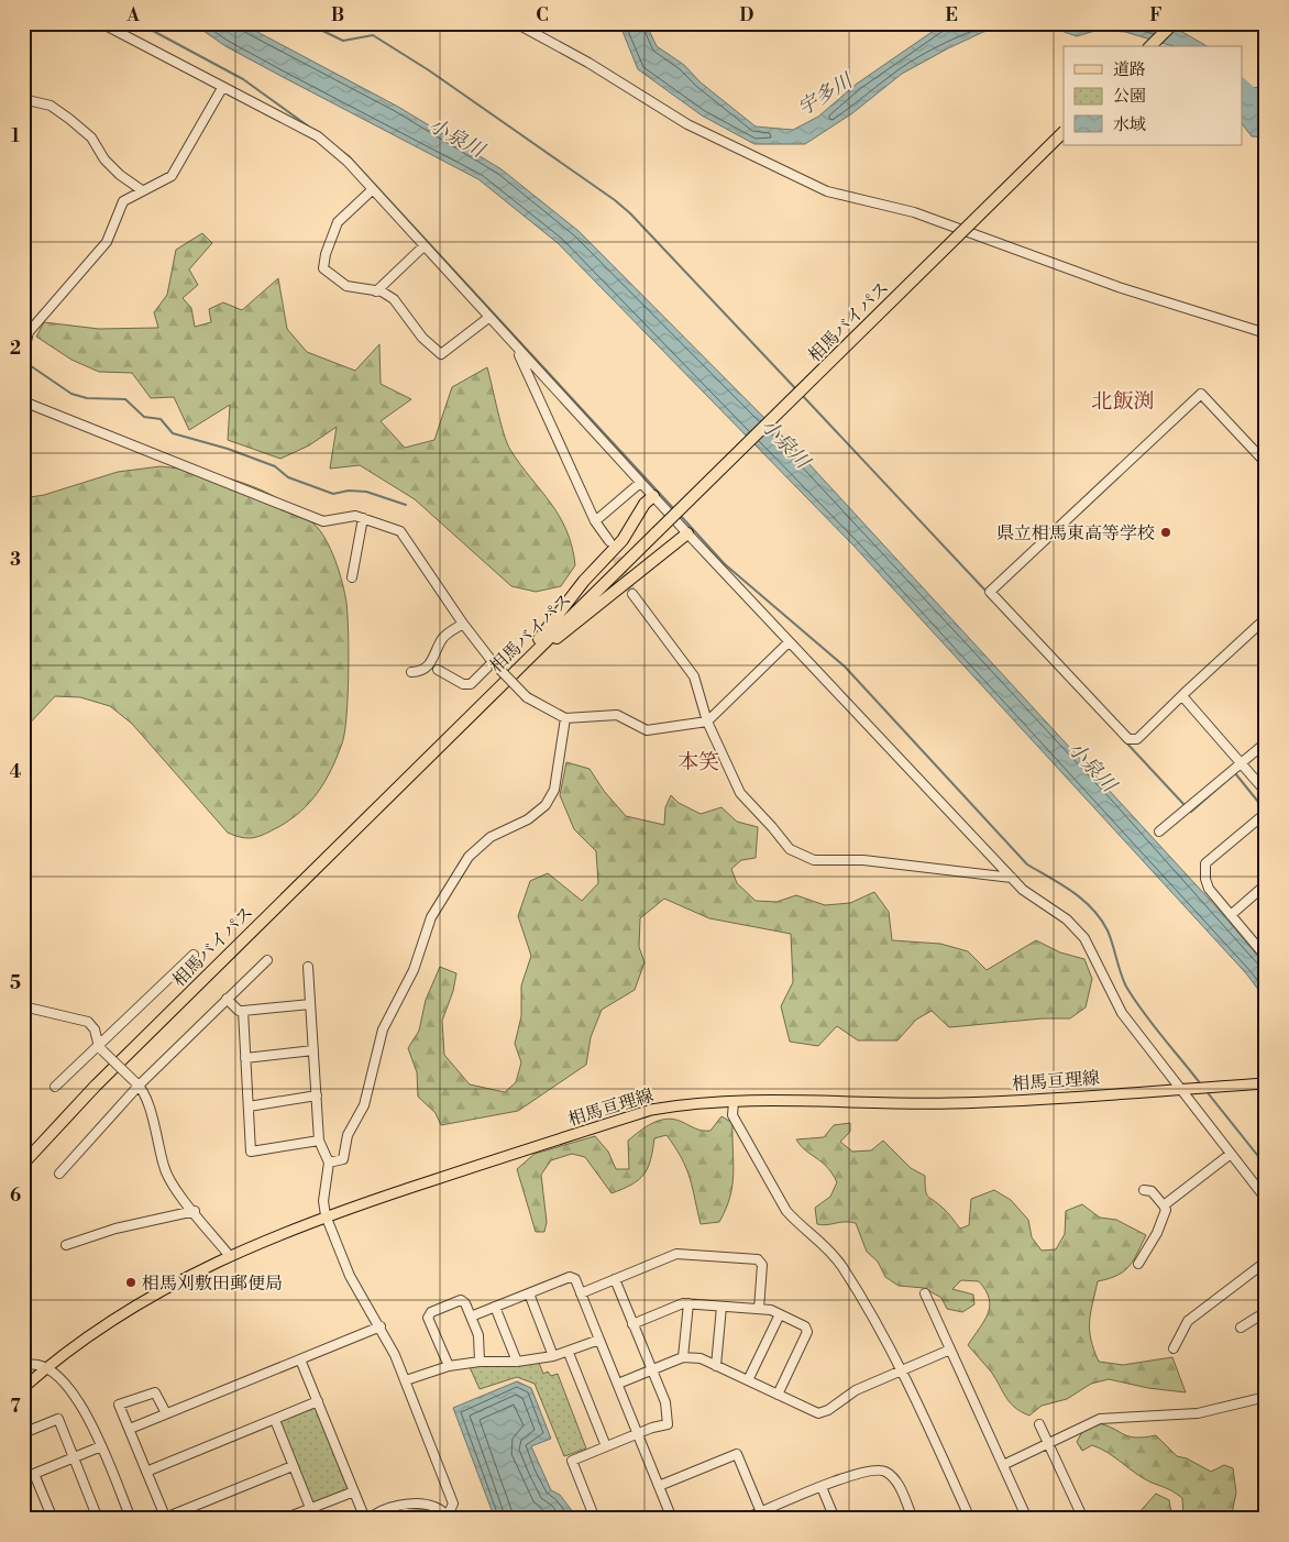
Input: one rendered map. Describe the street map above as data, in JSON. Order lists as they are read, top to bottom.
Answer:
{
  "streets": {
    "highway": ["相馬バイパス"],
    "main road": ["相馬亘理線"]
  },
  "districts": ["北飯渕", "本笑"],
  "water": ["宇多川", "小泉川"],
  "places": ["県立相馬東高等学校", "相馬刈敷田郵便局"],
  "legend": ["道路", "公園", "水域"],
  "grid": {
    "columns": [
      "A",
      "B",
      "C",
      "D",
      "E",
      "F"
    ],
    "rows": [
      "1",
      "2",
      "3",
      "4",
      "5",
      "6",
      "7"
    ]
  }
}
